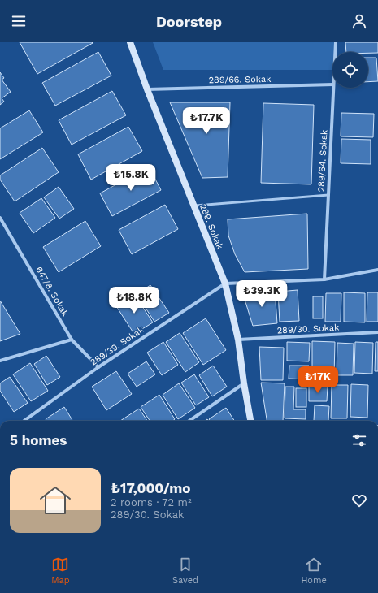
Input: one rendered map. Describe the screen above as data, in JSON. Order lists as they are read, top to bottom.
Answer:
{
  "streets": {
    "street": [
      "289/66. Sokak",
      "289/64. Sokak",
      "289. Sokak",
      "647/8. Sokak",
      "289/30. Sokak",
      "289/39. Sokak"
    ]
  },
  "crossings": [
    ["289/66. Sokak", "289. Sokak"],
    ["289. Sokak", "289/30. Sokak"],
    ["289. Sokak", "289/39. Sokak"],
    ["647/8. Sokak", "289/39. Sokak"]
  ],
  "page": {
    "header": "Doorstep",
    "price": [
      "₺17.7K",
      "₺15.8K",
      "₺39.3K",
      "₺18.8K",
      "₺17K"
    ],
    "heading": "5 homes",
    "list": [
      {
        "name": "₺17,000/mo",
        "note": "2 rooms · 72 m² · 289/30. Sokak"
      }
    ],
    "tabs": ["Map", "Saved", "Home"]
  }
}
